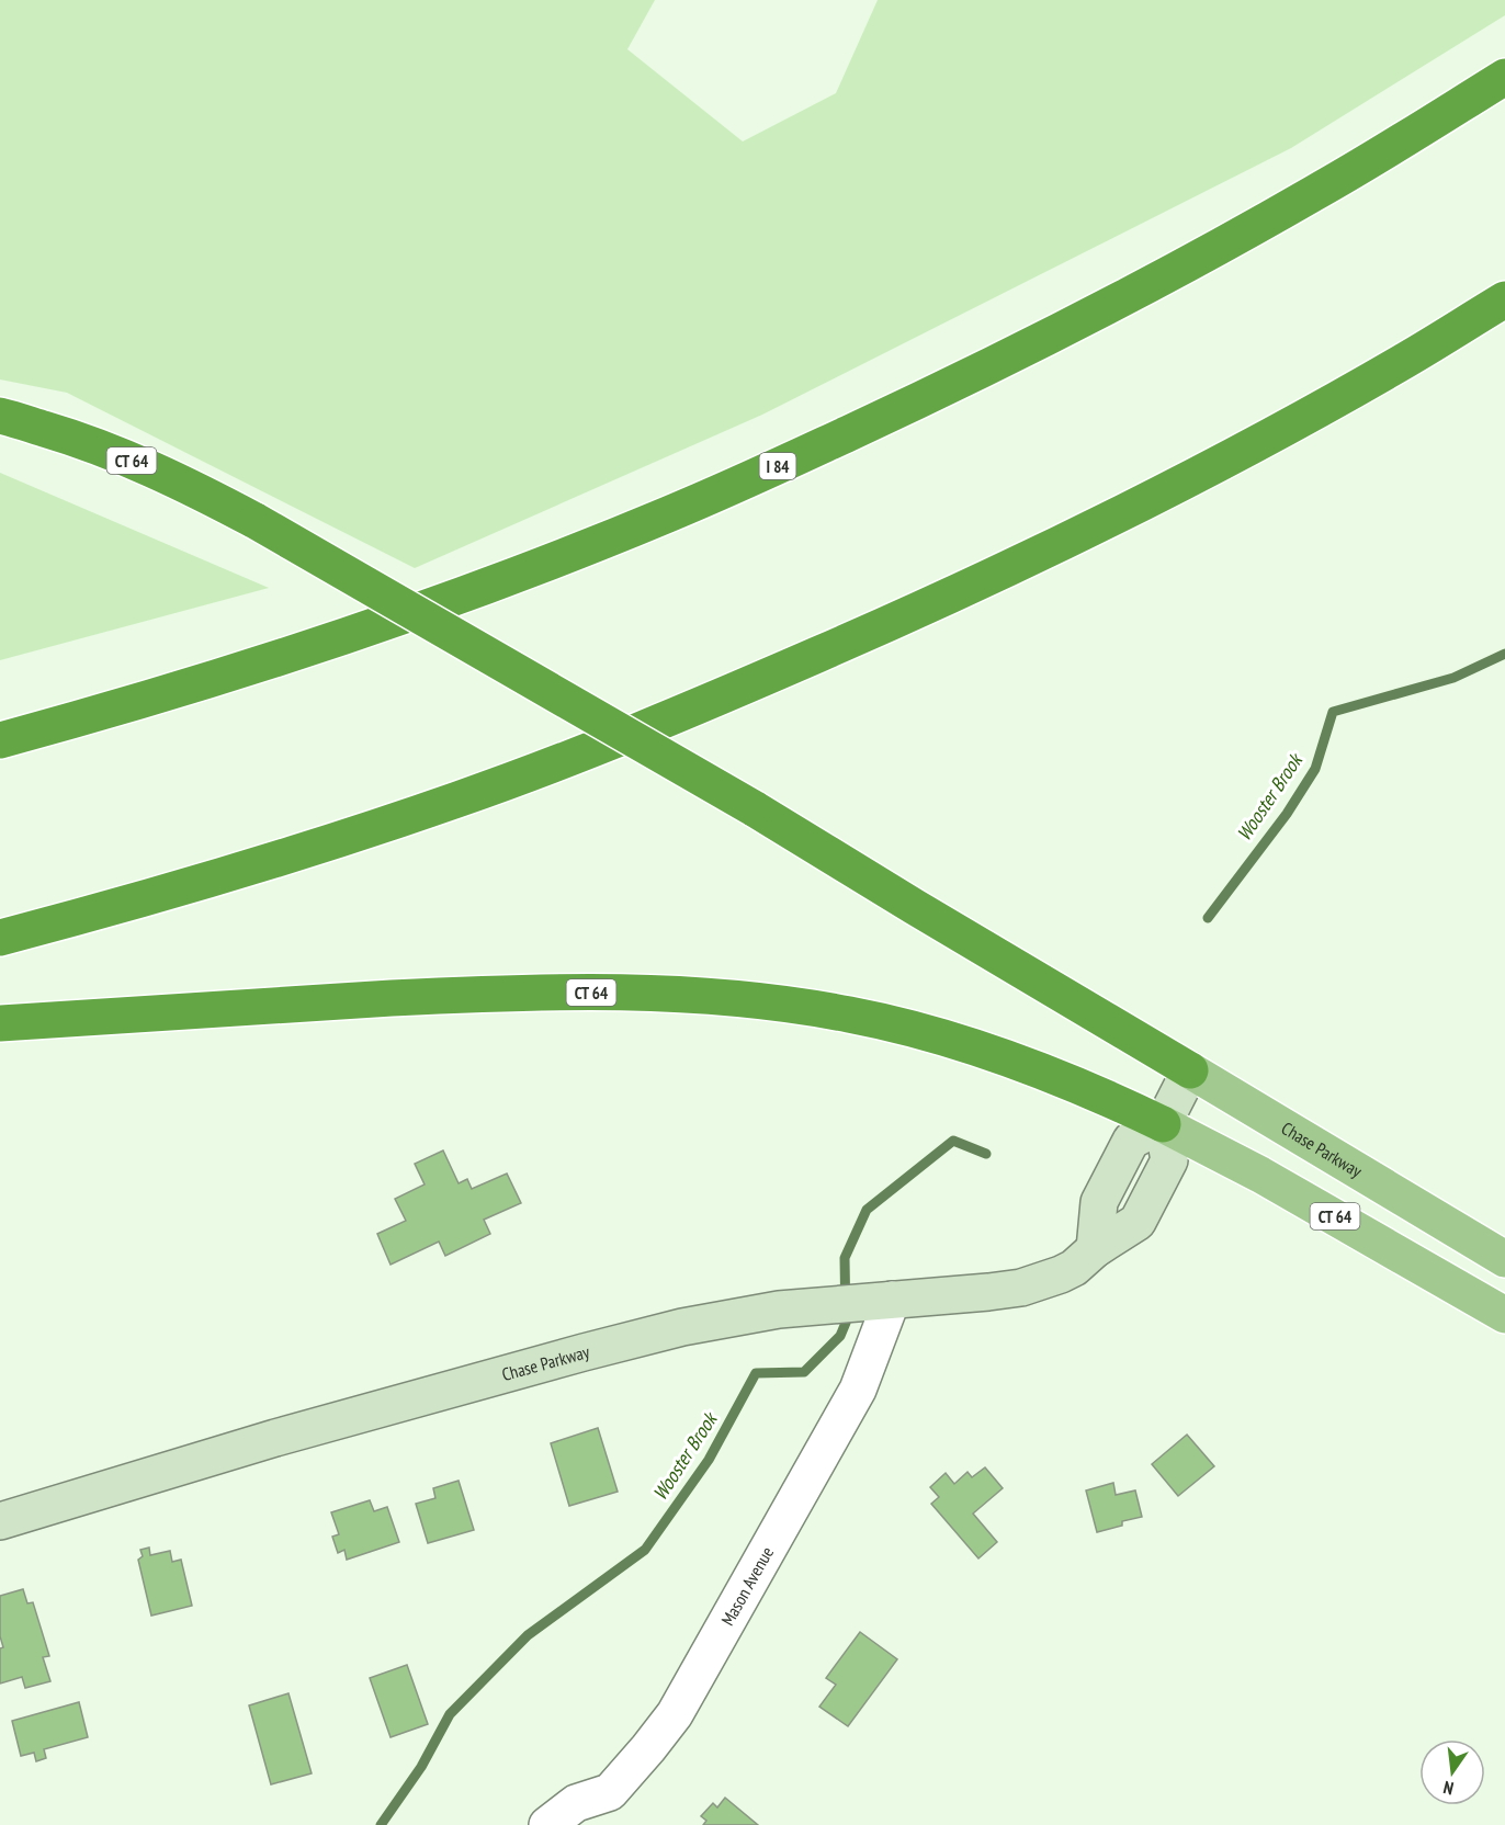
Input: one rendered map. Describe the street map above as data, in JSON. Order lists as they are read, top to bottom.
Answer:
{
  "streets": {
    "highway": ["CT 64", "I 84"],
    "main road": ["Chase Parkway"],
    "street": ["Mason Avenue"]
  },
  "crossings": [
    ["CT 64", "Chase Parkway"],
    ["Chase Parkway", "Mason Avenue"]
  ],
  "water": ["Wooster Brook"],
  "north": "bottom"
}
